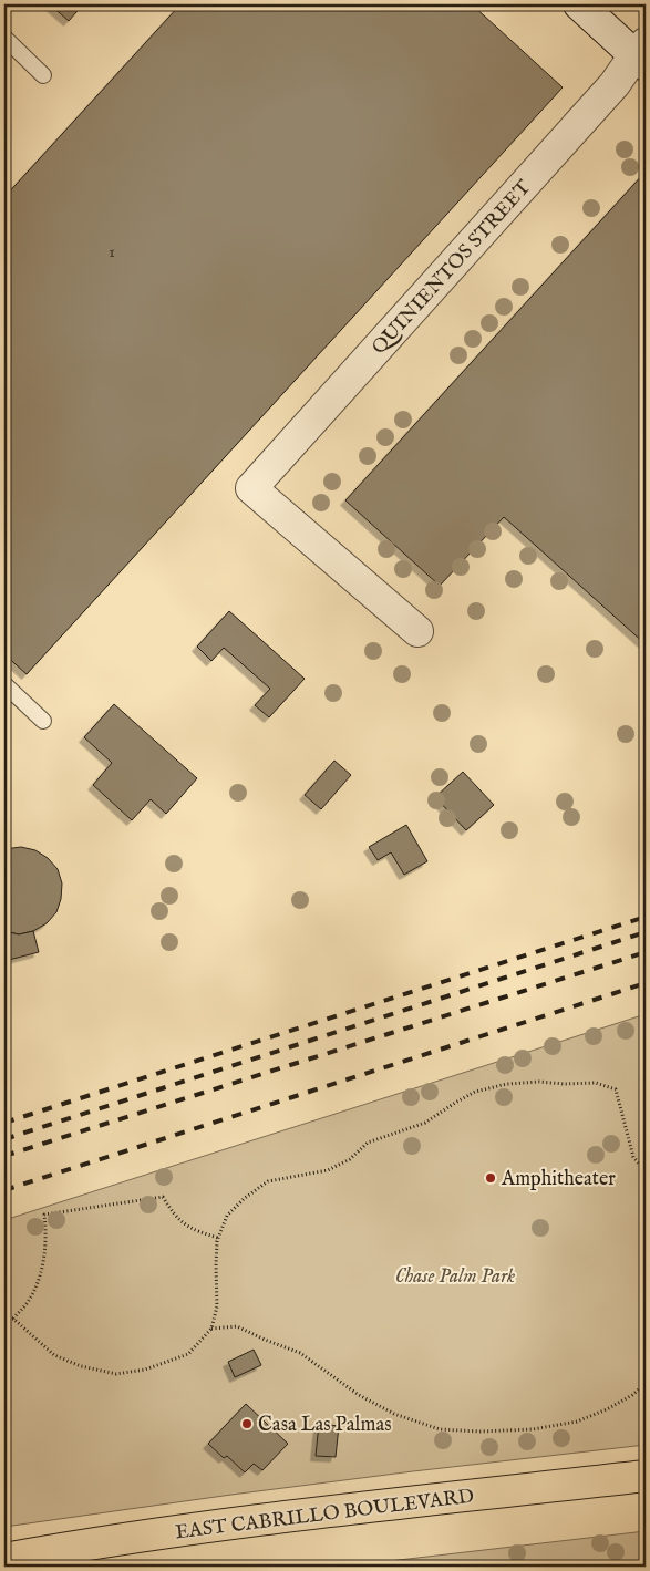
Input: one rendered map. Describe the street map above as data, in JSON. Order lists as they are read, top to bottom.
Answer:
{
  "streets": {
    "main road": ["EAST CABRILLO BOULEVARD"],
    "street": ["QUINIENTOS STREET"]
  },
  "parks": ["Chase Palm Park"],
  "places": ["Amphitheater", "Casa Las Palmas"],
  "house_numbers": ["1"]
}
